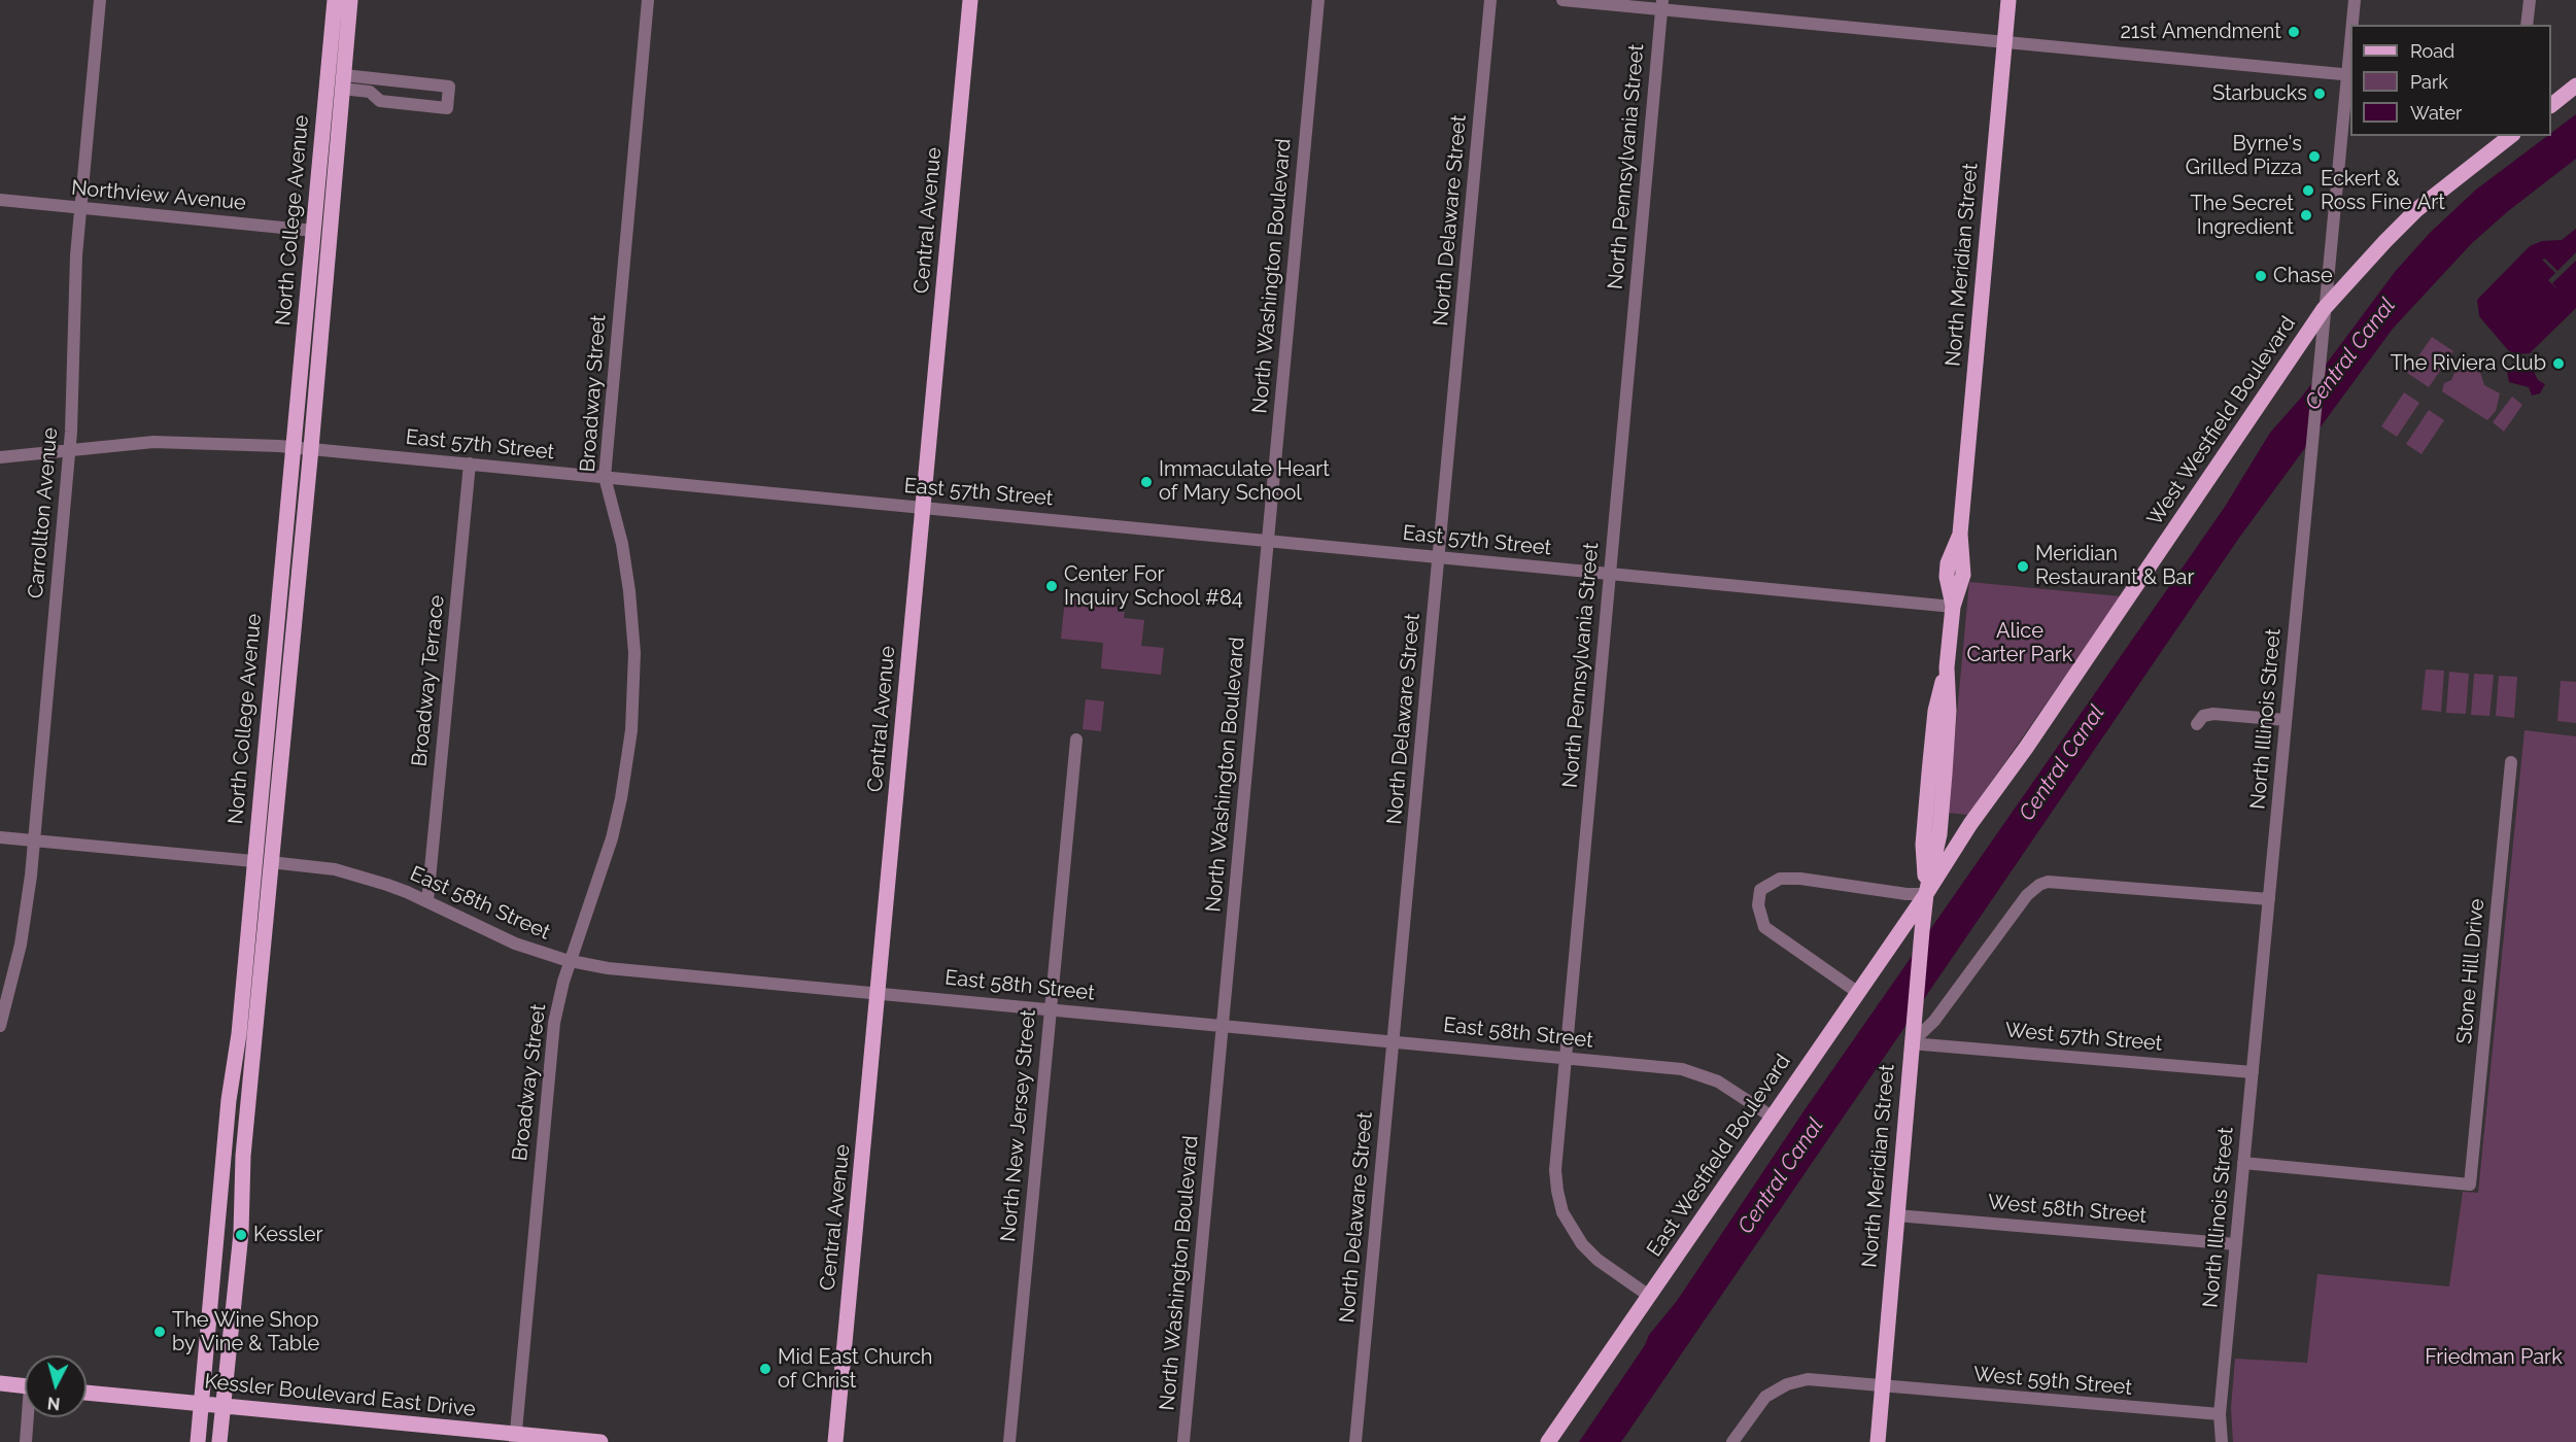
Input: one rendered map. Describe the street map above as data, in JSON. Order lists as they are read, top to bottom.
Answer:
{
  "streets": {
    "main road": [
      "North College Avenue",
      "Central Avenue",
      "North Meridian Street",
      "West Westfield Boulevard",
      "East Westfield Boulevard",
      "Kessler Boulevard East Drive"
    ],
    "street": [
      "North Pennsylvania Street",
      "Northview Avenue",
      "North Delaware Street",
      "North Washington Boulevard",
      "Broadway Street",
      "East 57th Street",
      "Carrollton Avenue",
      "Broadway Terrace",
      "North Illinois Street",
      "East 58th Street",
      "Stone Hill Drive",
      "West 57th Street",
      "North New Jersey Street",
      "West 58th Street",
      "West 59th Street"
    ]
  },
  "crossings": [
    ["North Pennsylvania Street", "East 57th Street"],
    ["North Pennsylvania Street", "East 58th Street"],
    ["North Pennsylvania Street", "East Westfield Boulevard"],
    ["Northview Avenue", "North College Avenue"],
    ["Northview Avenue", "Carrollton Avenue"],
    ["North College Avenue", "East 57th Street"],
    ["North College Avenue", "East 58th Street"],
    ["North College Avenue", "Kessler Boulevard East Drive"],
    ["Central Avenue", "East 57th Street"],
    ["Central Avenue", "East 58th Street"],
    ["North Delaware Street", "East 57th Street"],
    ["North Delaware Street", "East 58th Street"],
    ["North Meridian Street", "West Westfield Boulevard"],
    ["North Meridian Street", "East 57th Street"],
    ["North Meridian Street", "West 57th Street"],
    ["North Meridian Street", "East Westfield Boulevard"],
    ["North Meridian Street", "West 58th Street"],
    ["North Meridian Street", "West 59th Street"],
    ["North Washington Boulevard", "East 57th Street"],
    ["North Washington Boulevard", "East 58th Street"],
    ["Broadway Street", "East 57th Street"],
    ["Broadway Street", "East 58th Street"],
    ["Broadway Street", "Kessler Boulevard East Drive"],
    ["West Westfield Boulevard", "North Illinois Street"],
    ["West Westfield Boulevard", "East Westfield Boulevard"],
    ["East 57th Street", "Carrollton Avenue"],
    ["East 57th Street", "Broadway Terrace"],
    ["Carrollton Avenue", "East 58th Street"],
    ["Broadway Terrace", "East 58th Street"],
    ["North Illinois Street", "Stone Hill Drive"],
    ["North Illinois Street", "West 57th Street"],
    ["North Illinois Street", "West 58th Street"],
    ["North Illinois Street", "West 59th Street"],
    ["East 58th Street", "North New Jersey Street"],
    ["East 58th Street", "East Westfield Boulevard"]
  ],
  "water": ["Central Canal"],
  "parks": ["Alice Carter Park", "Friedman Park"],
  "places": [
    "21st Amendment",
    "Starbucks",
    "Byrne's Grilled Pizza",
    "Eckert & Ross Fine Art",
    "The Secret Ingredient",
    "Chase",
    "The Riviera Club",
    "Immaculate Heart of Mary School",
    "Meridian Restaurant & Bar",
    "Center For Inquiry School #84",
    "Kessler",
    "The Wine Shop by Vine & Table",
    "Mid East Church of Christ"
  ],
  "legend": ["Road", "Park", "Water"],
  "north": "bottom"
}
